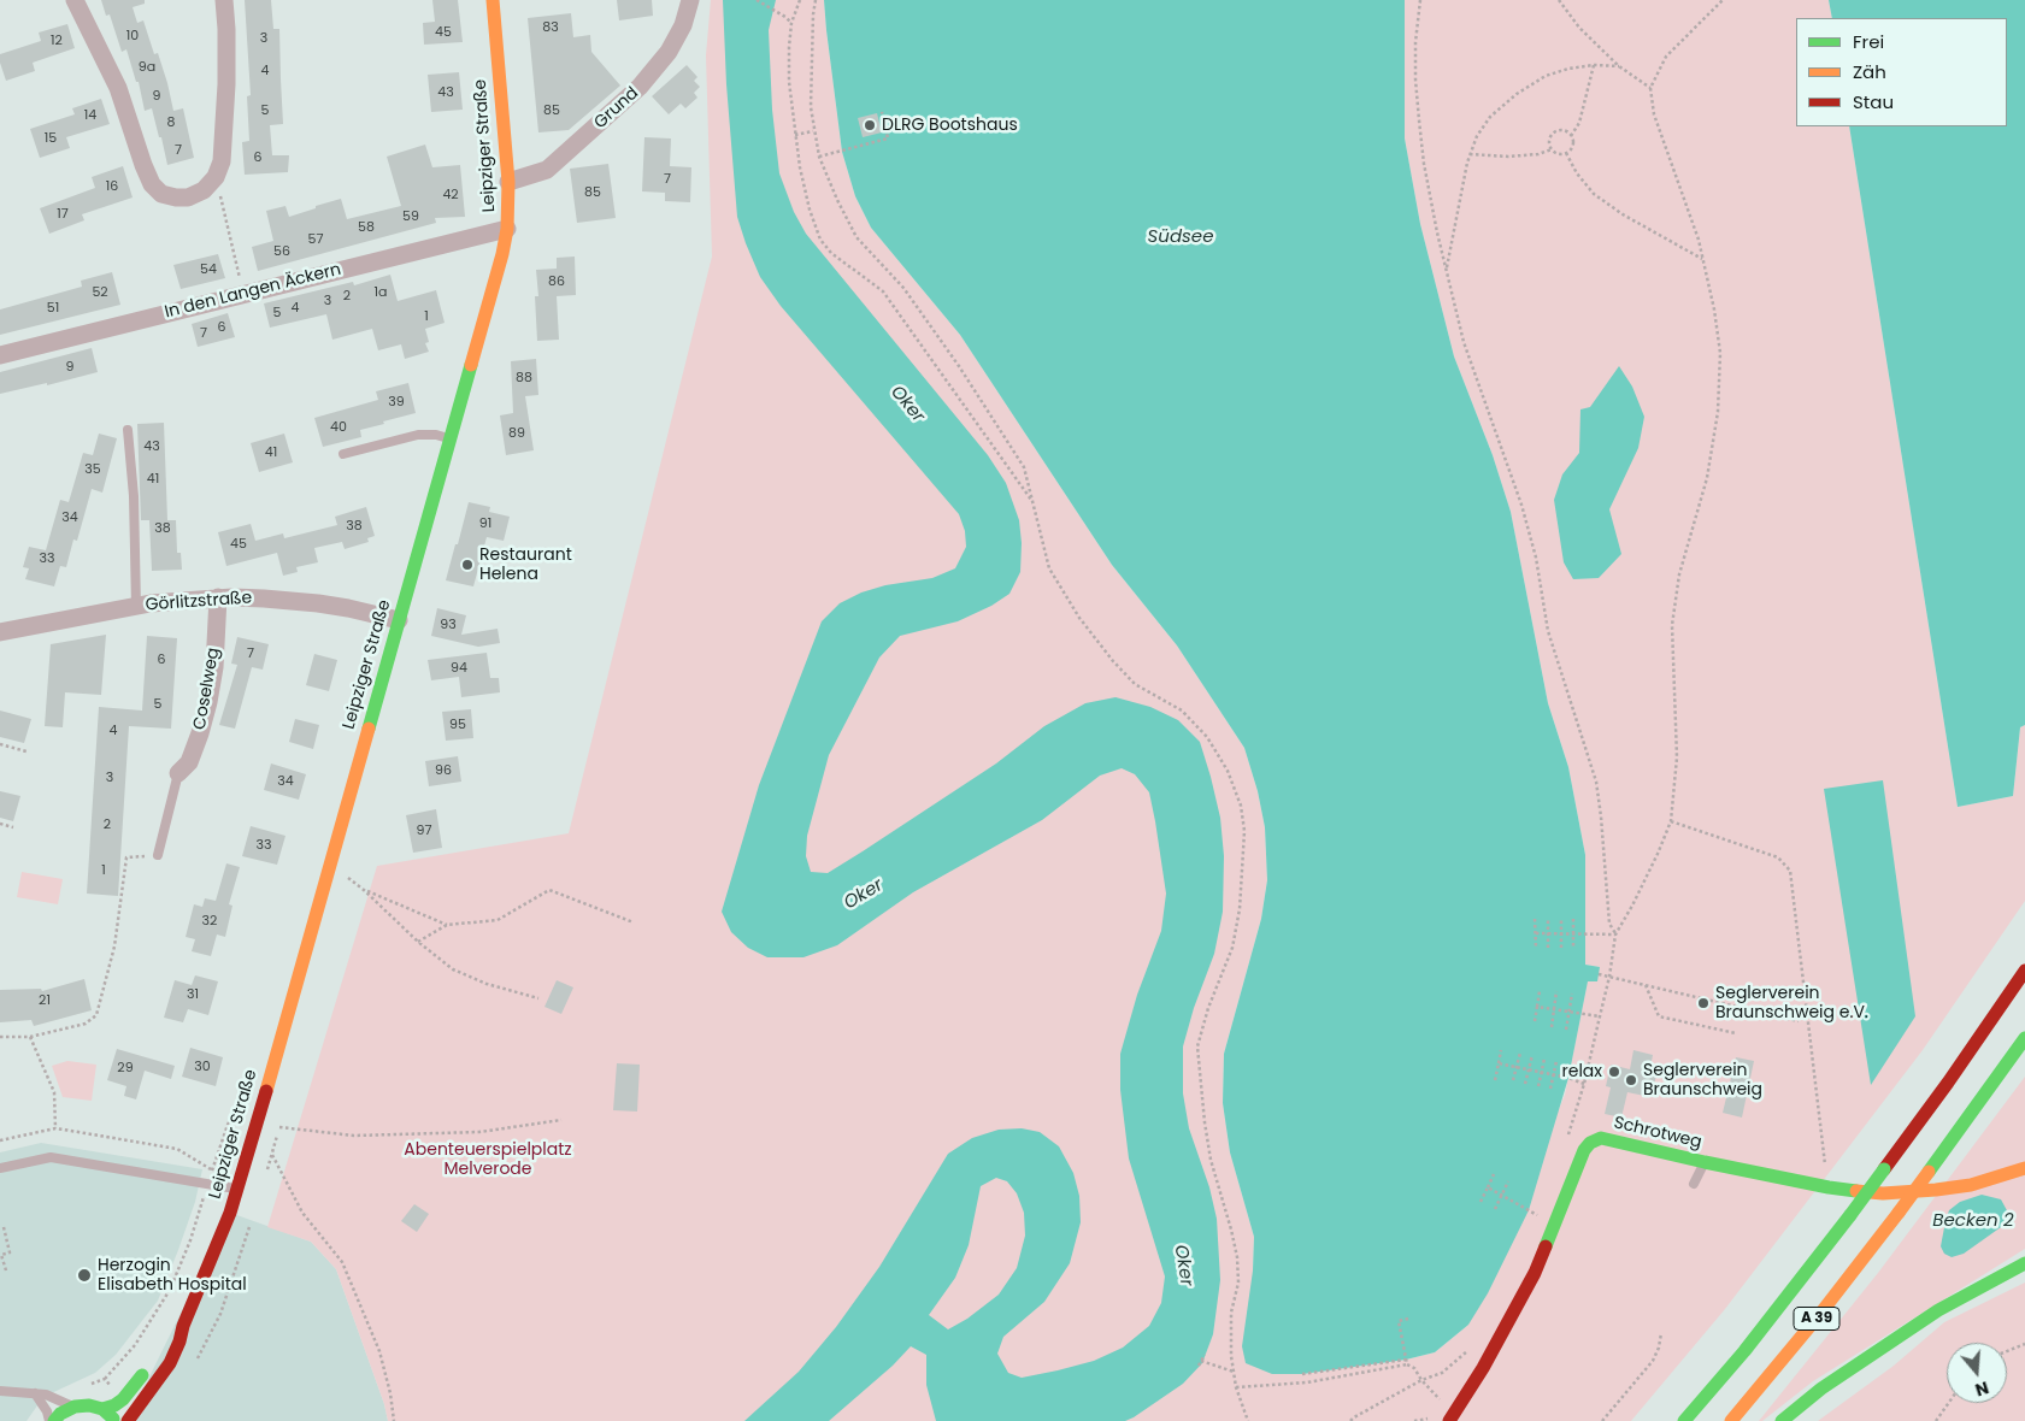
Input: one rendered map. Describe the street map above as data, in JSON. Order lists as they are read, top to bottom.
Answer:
{
  "streets": {
    "main road": ["Leipziger Straße", "Schrotweg", "A 39"],
    "street": [
      "Grund",
      "In den Langen Äckern",
      "Görlitzstraße",
      "Coselweg"
    ]
  },
  "crossings": [
    ["Grund", "Leipziger Straße"],
    ["Leipziger Straße", "In den Langen Äckern"],
    ["Leipziger Straße", "Görlitzstraße"],
    ["Görlitzstraße", "Coselweg"]
  ],
  "water": ["Südsee", "Oker", "Becken 2"],
  "parks": ["Abenteuerspielplatz Melverode"],
  "places": [
    "DLRG Bootshaus",
    "Restaurant Helena",
    "Seglerverein Braunschweig e.V.",
    "relax",
    "Seglerverein Braunschweig",
    "Herzogin Elisabeth Hospital"
  ],
  "house_numbers": [
    "83",
    "45",
    "10",
    "3",
    "12",
    "9a",
    "4",
    "43",
    "9",
    "5",
    "85",
    "14",
    "8",
    "15",
    "7",
    "6",
    "7",
    "16",
    "85",
    "42",
    "17",
    "59",
    "58",
    "57",
    "56",
    "54",
    "86",
    "52",
    "1a",
    "2",
    "3",
    "51",
    "4",
    "5",
    "1",
    "6",
    "7",
    "9",
    "88",
    "39",
    "40",
    "89",
    "43",
    "41",
    "35",
    "41",
    "34",
    "91",
    "38",
    "38",
    "45",
    "33",
    "93",
    "7",
    "6",
    "94",
    "5",
    "95",
    "4",
    "96",
    "3",
    "34",
    "2",
    "97",
    "33",
    "1",
    "32",
    "31",
    "21",
    "30",
    "29"
  ],
  "legend": ["Frei", "Zäh", "Stau"],
  "north": "bottom"
}
